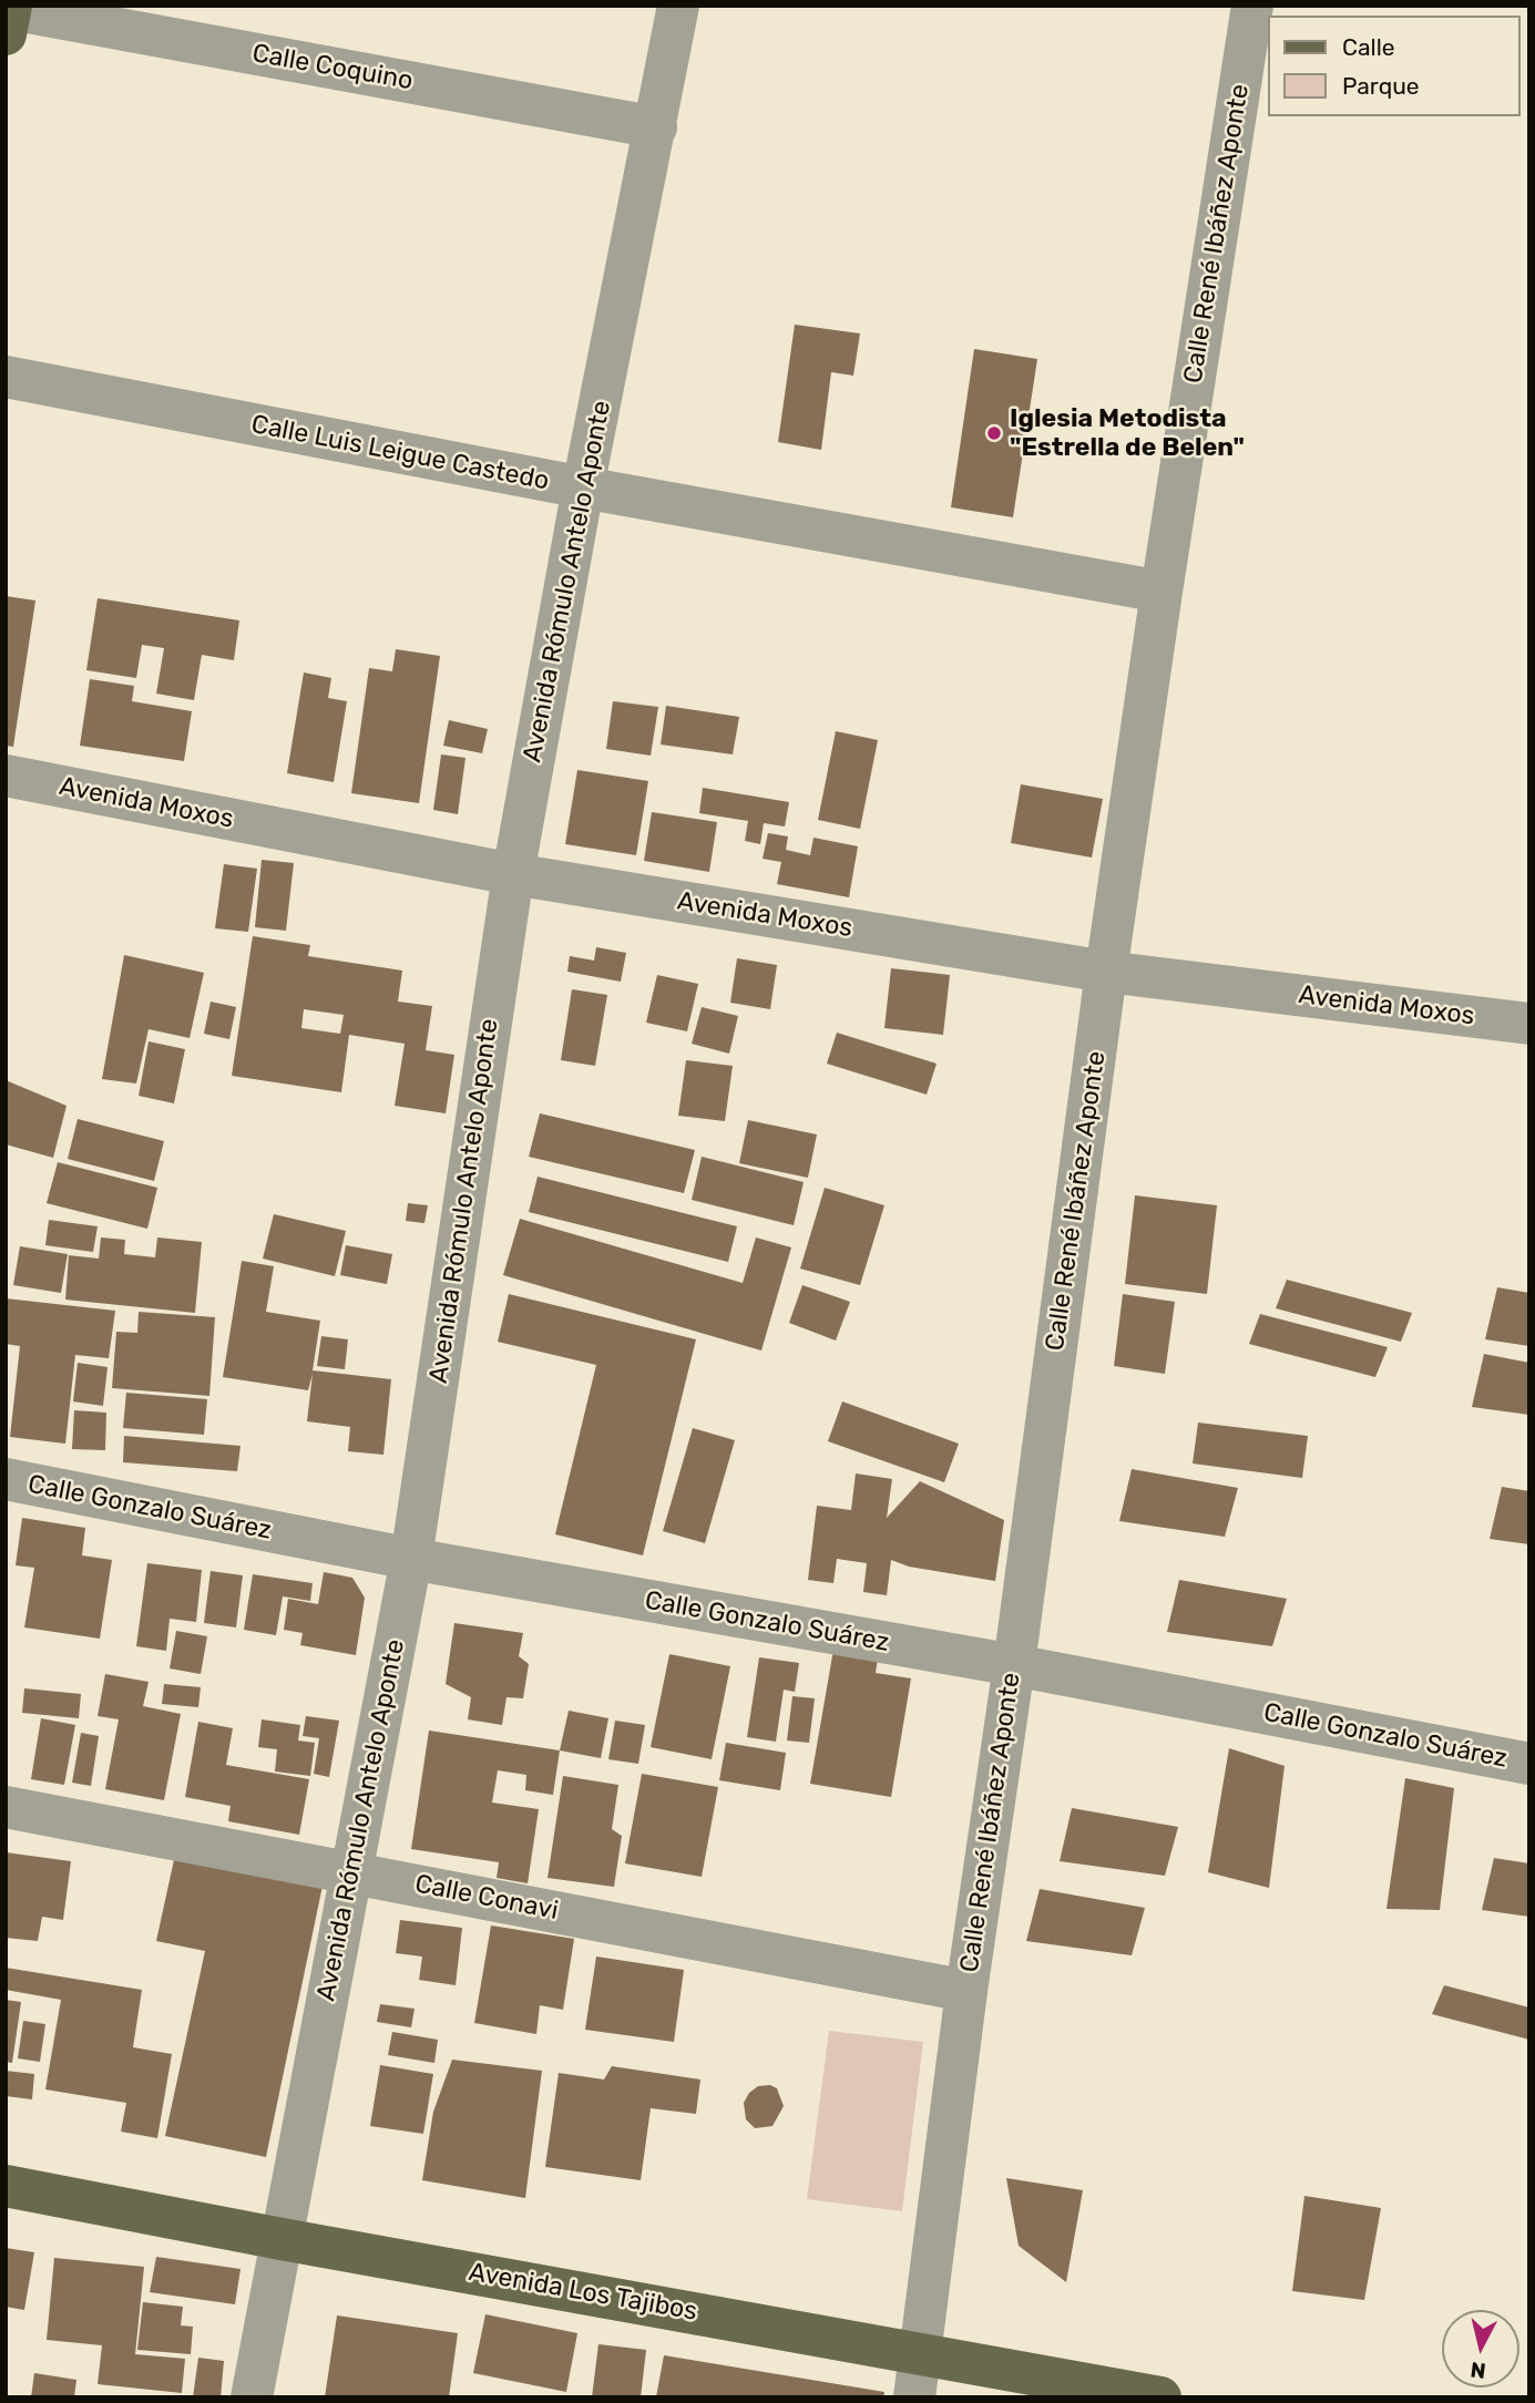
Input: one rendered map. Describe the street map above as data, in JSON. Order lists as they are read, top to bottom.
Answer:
{
  "streets": {
    "main road": ["Avenida Los Tajibos"],
    "street": [
      "Calle Coquino",
      "Calle René Ibáñez Aponte",
      "Calle Luis Leigue Castedo",
      "Avenida Rómulo Antelo Aponte",
      "Avenida Moxos",
      "Calle Gonzalo Suárez",
      "Calle Conavi"
    ]
  },
  "crossings": [
    ["Calle Coquino", "Avenida Rómulo Antelo Aponte"],
    ["Calle René Ibáñez Aponte", "Calle Luis Leigue Castedo"],
    ["Calle René Ibáñez Aponte", "Avenida Moxos"],
    ["Calle René Ibáñez Aponte", "Calle Gonzalo Suárez"],
    ["Calle René Ibáñez Aponte", "Calle Conavi"],
    ["Calle René Ibáñez Aponte", "Avenida Los Tajibos"],
    ["Calle Luis Leigue Castedo", "Avenida Rómulo Antelo Aponte"],
    ["Avenida Rómulo Antelo Aponte", "Avenida Moxos"],
    ["Avenida Rómulo Antelo Aponte", "Calle Gonzalo Suárez"],
    ["Avenida Rómulo Antelo Aponte", "Calle Conavi"],
    ["Avenida Rómulo Antelo Aponte", "Avenida Los Tajibos"]
  ],
  "places": ["Iglesia Metodista \"Estrella de Belen\""],
  "legend": ["Calle", "Parque"],
  "north": "bottom"
}
